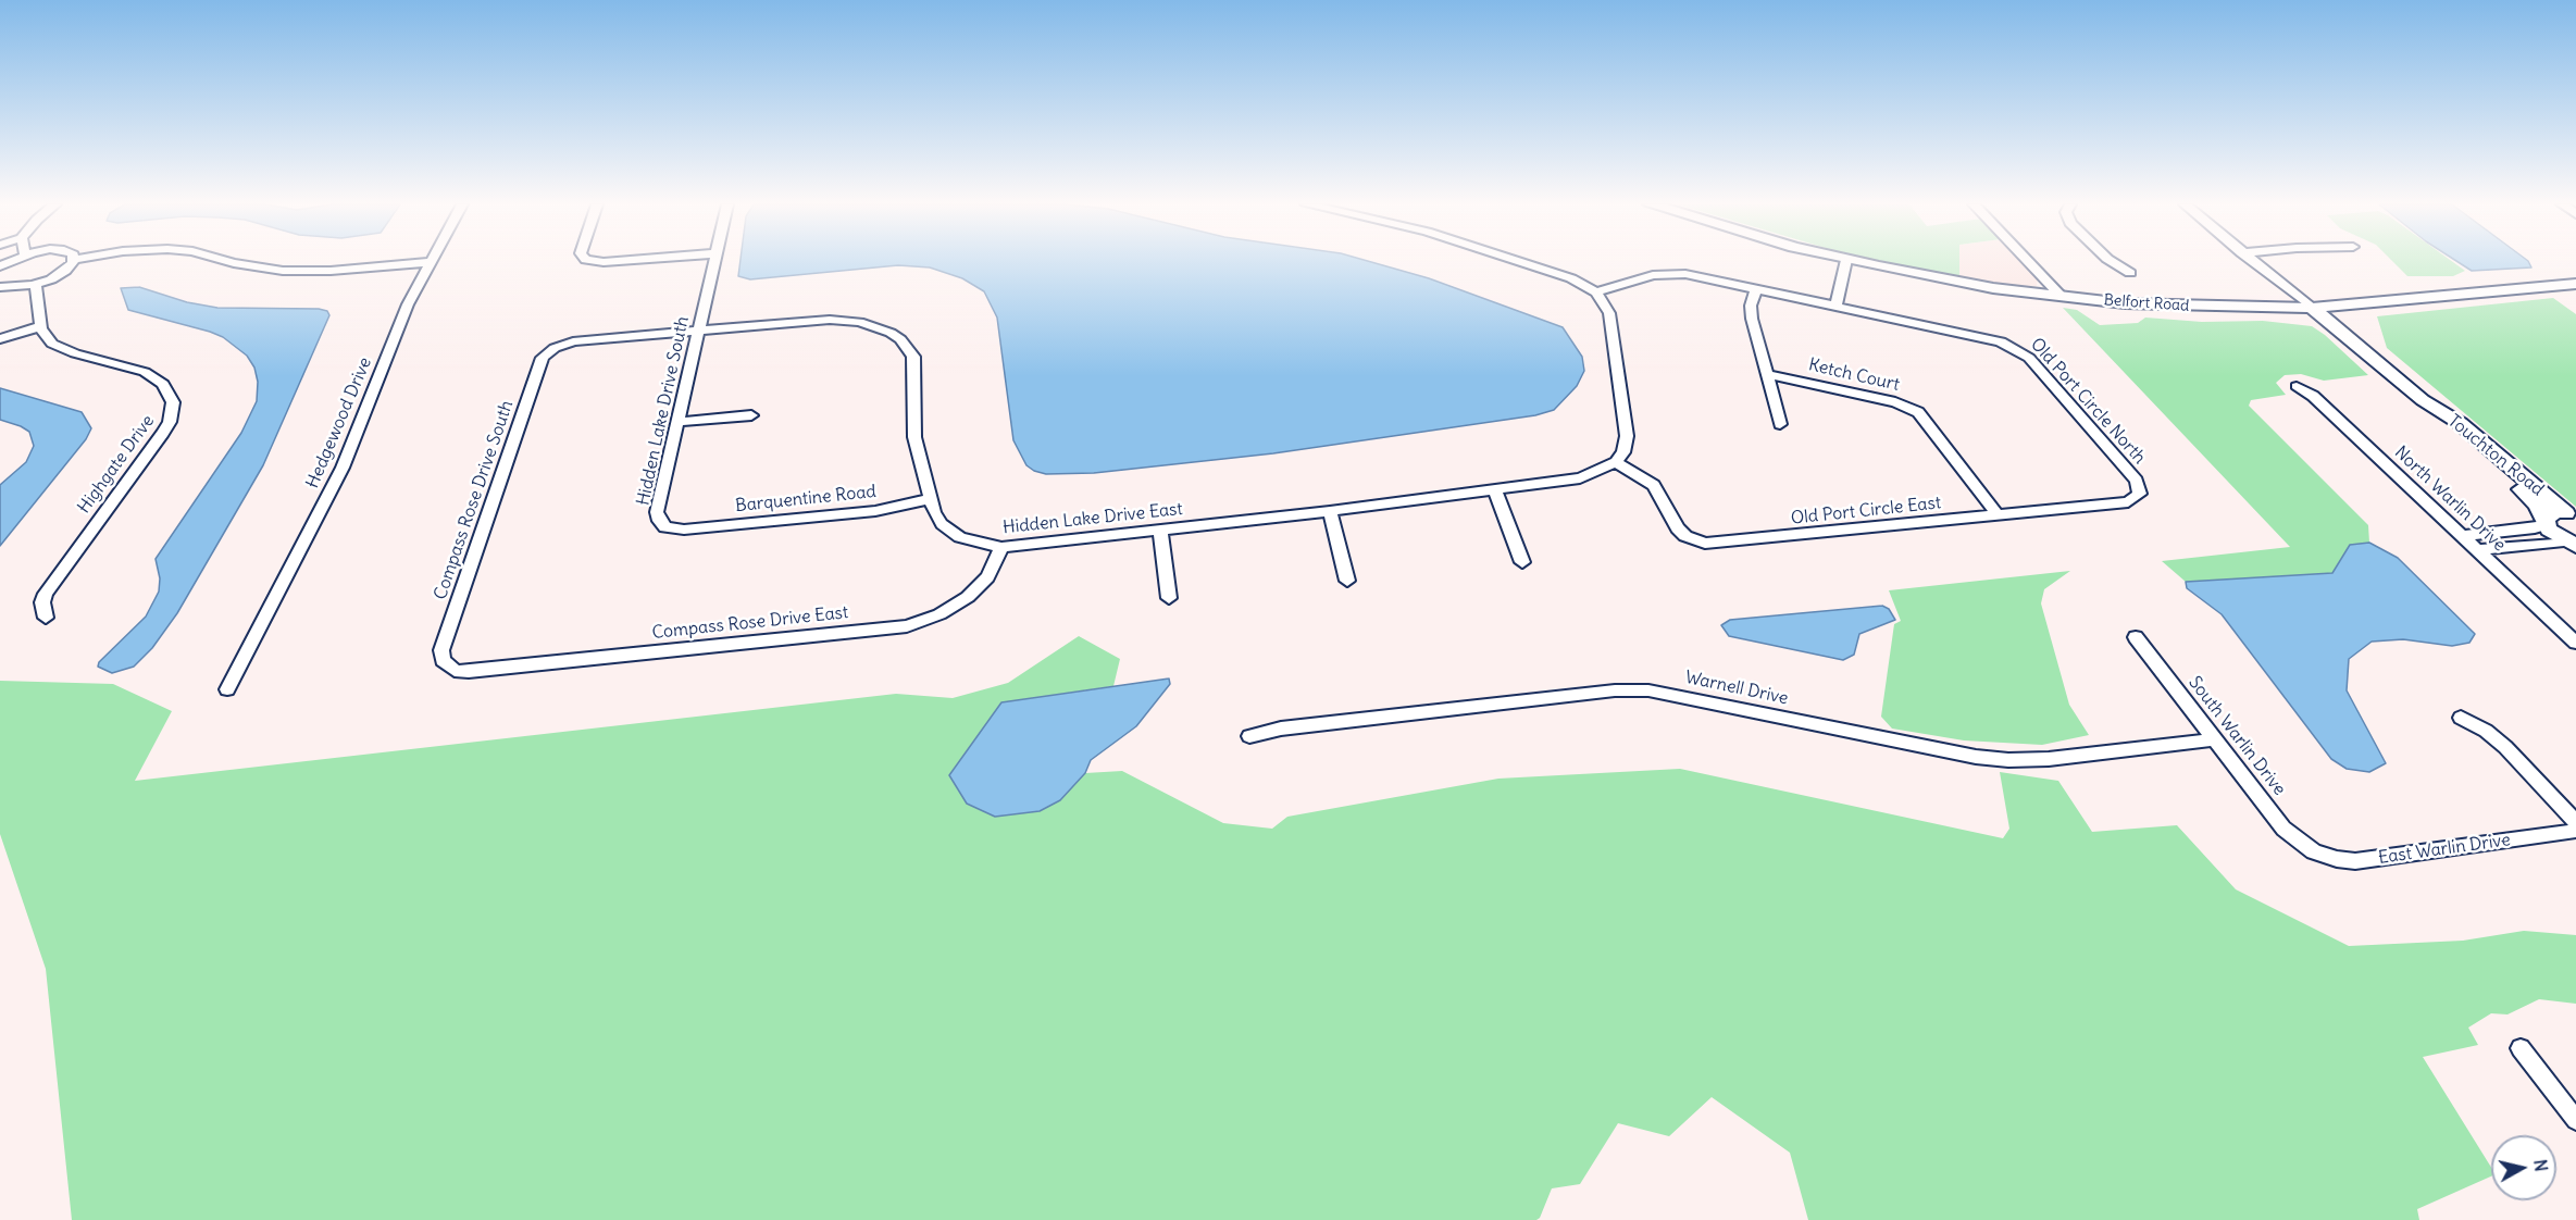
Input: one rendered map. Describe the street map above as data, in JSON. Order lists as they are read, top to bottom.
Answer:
{
  "streets": {
    "street": [
      "Belfort Road",
      "Ketch Court",
      "Old Port Circle North",
      "Hidden Lake Drive South",
      "Hedgewood Drive",
      "Touchton Road",
      "Highgate Drive",
      "Barquentine Road",
      "North Warlin Drive",
      "Compass Rose Drive South",
      "Old Port Circle East",
      "Hidden Lake Drive East",
      "Compass Rose Drive East",
      "Warnell Drive",
      "South Warlin Drive",
      "East Warlin Drive"
    ]
  },
  "crossings": [
    ["Belfort Road", "Touchton Road"],
    ["Ketch Court", "Old Port Circle East"],
    ["Old Port Circle North", "Old Port Circle East"],
    ["Hidden Lake Drive South", "Barquentine Road"],
    ["Hidden Lake Drive South", "Hidden Lake Drive East"],
    ["Barquentine Road", "Hidden Lake Drive East"],
    ["Compass Rose Drive South", "Hidden Lake Drive East"],
    ["Compass Rose Drive South", "Compass Rose Drive East"],
    ["Old Port Circle East", "Hidden Lake Drive East"],
    ["Hidden Lake Drive East", "Compass Rose Drive East"],
    ["Warnell Drive", "South Warlin Drive"],
    ["South Warlin Drive", "East Warlin Drive"]
  ],
  "north": "right"
}
